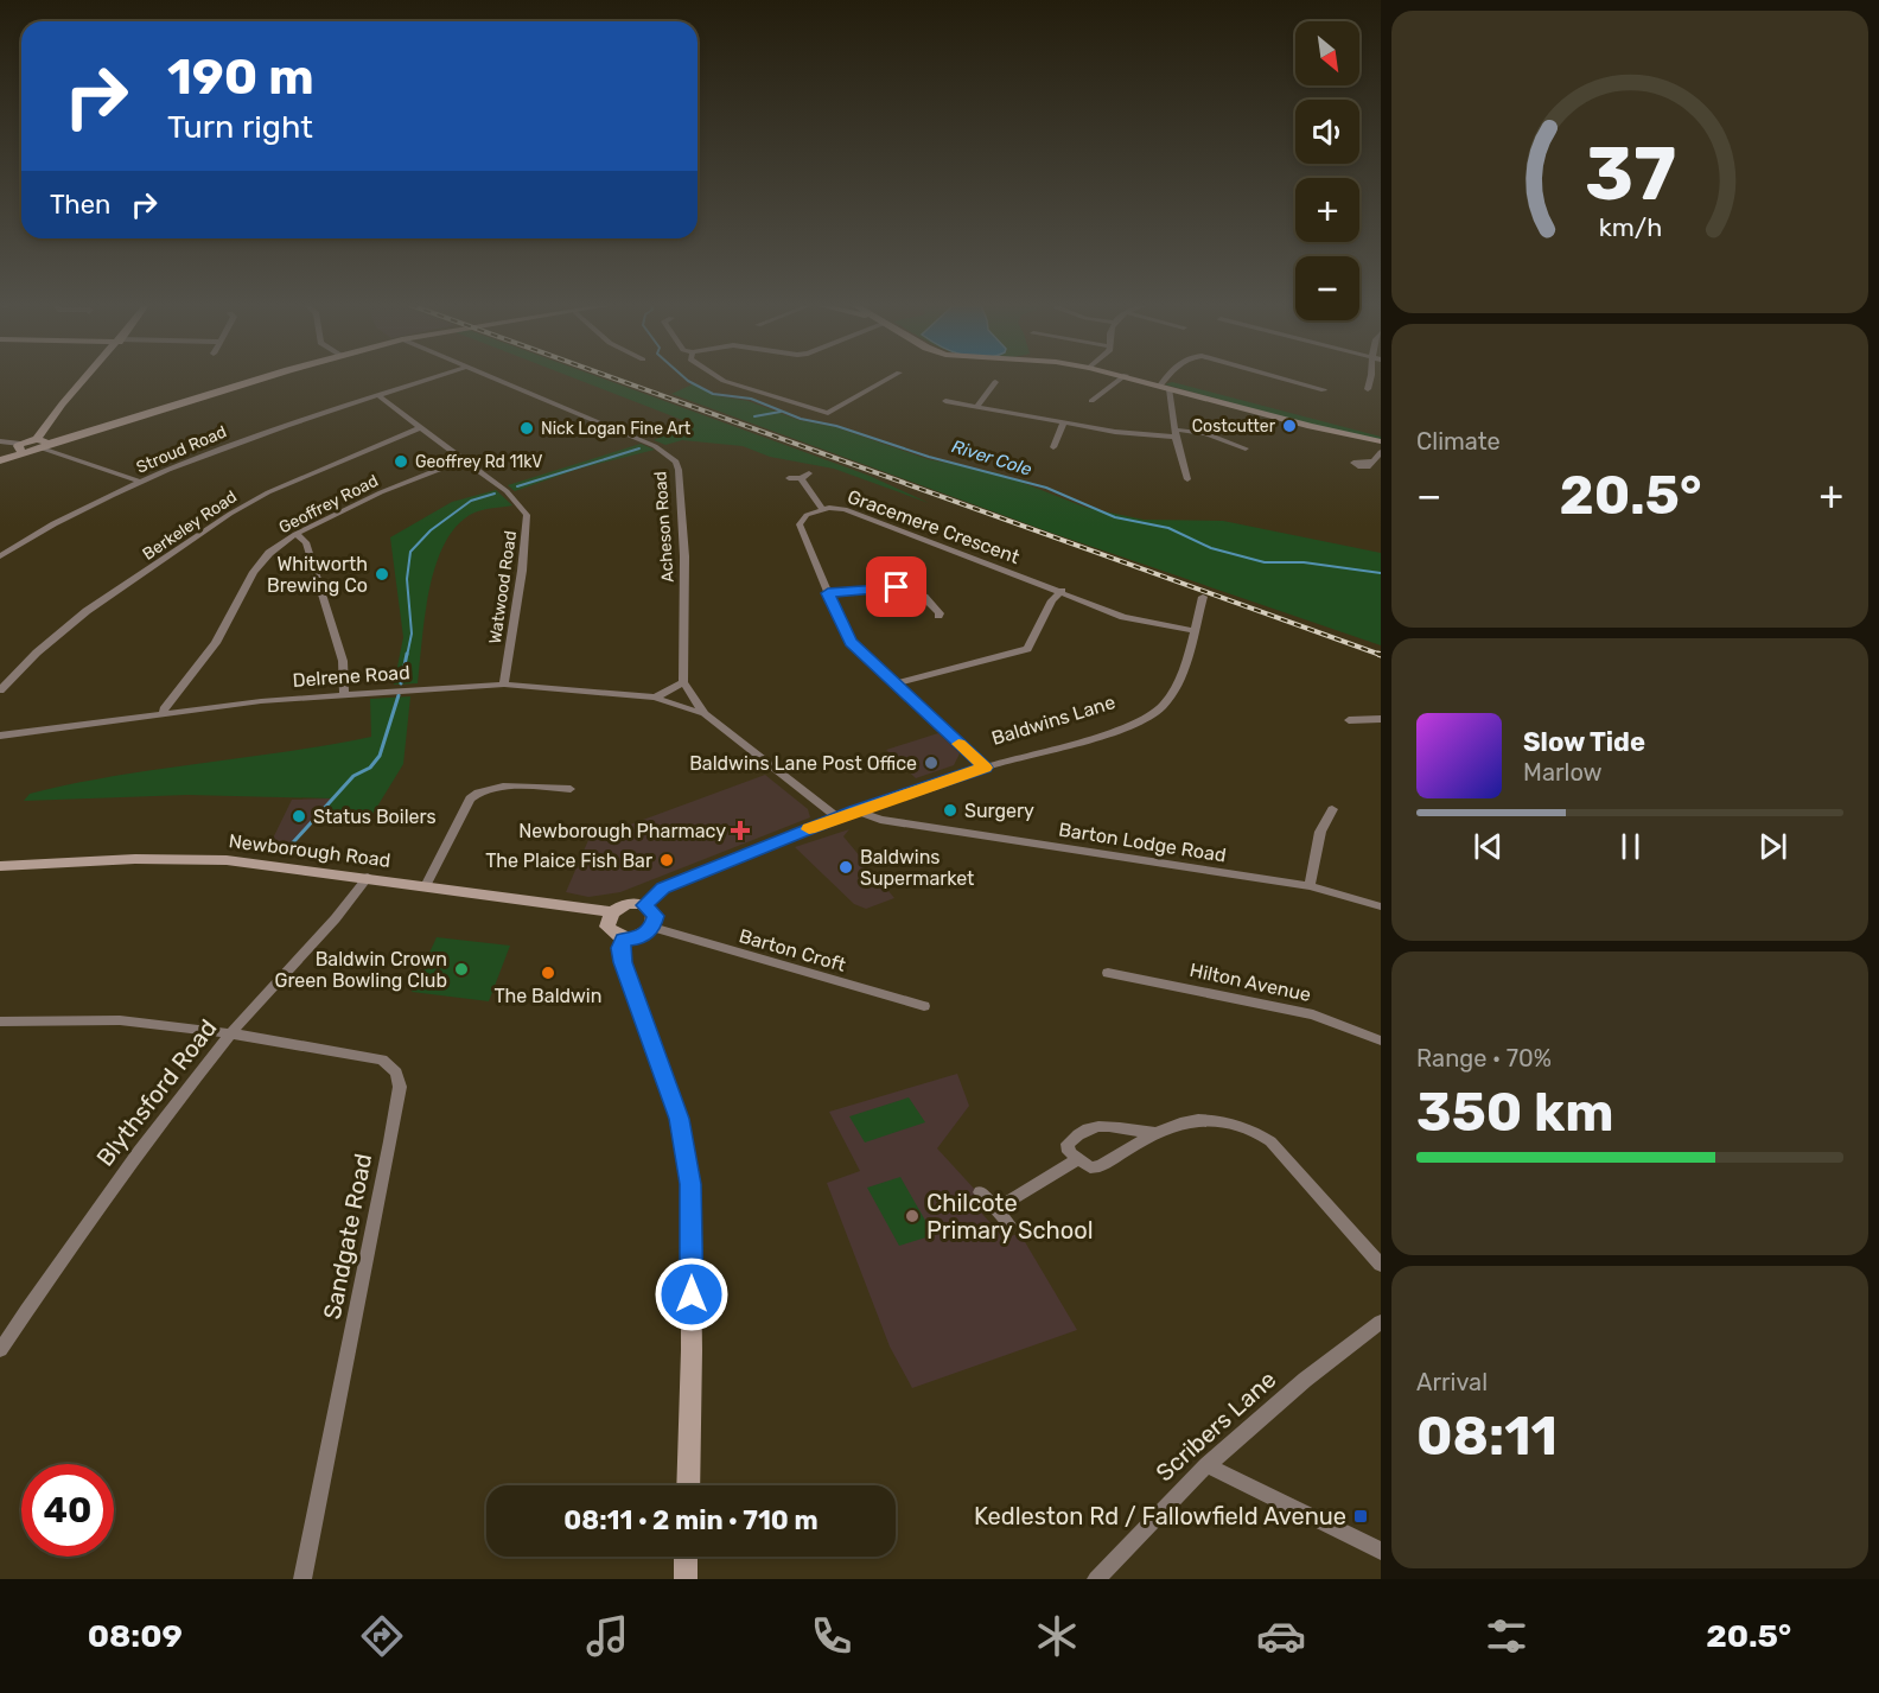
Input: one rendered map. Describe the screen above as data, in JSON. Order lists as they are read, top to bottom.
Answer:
{
  "streets": {
    "street": [
      "Stroud Road",
      "Geoffrey Road",
      "Berkeley Road",
      "Acheson Road",
      "Gracemere Crescent",
      "Watwood Road",
      "Delrene Road",
      "Baldwins Lane",
      "Barton Lodge Road",
      "Newborough Road",
      "Barton Croft",
      "Hilton Avenue",
      "Blythsford Road",
      "Sandgate Road",
      "Scribers Lane"
    ]
  },
  "crossings": [
    ["Stroud Road", "Watwood Road"],
    ["Geoffrey Road", "Watwood Road"],
    ["Geoffrey Road", "Delrene Road"],
    ["Berkeley Road", "Watwood Road"],
    ["Gracemere Crescent", "Baldwins Lane"],
    ["Watwood Road", "Delrene Road"],
    ["Baldwins Lane", "Barton Lodge Road"],
    ["Baldwins Lane", "Newborough Road"],
    ["Baldwins Lane", "Barton Croft"],
    ["Newborough Road", "Barton Croft"],
    ["Newborough Road", "Blythsford Road"],
    ["Blythsford Road", "Sandgate Road"]
  ],
  "water": ["River Cole"],
  "places": {
    "other": [
      "Costcutter",
      "Nick Logan Fine Art",
      "Geoffrey Rd 11kV",
      "Whitworth Brewing Co",
      "Baldwins Lane Post Office",
      "Surgery",
      "Status Boilers",
      "The Plaice Fish Bar",
      "Baldwins Supermarket",
      "Baldwin Crown Green Bowling Club",
      "The Baldwin",
      "Chilcote Primary School"
    ],
    "health": ["Newborough Pharmacy"],
    "transit": ["Kedleston Rd / Fallowfield Avenue"]
  },
  "north": "bottom right",
  "page": {
    "map_buttons": ["+", "−"],
    "turn": ["190 m", "Turn right"],
    "then": "Then",
    "tile": [
      "Climate",
      ["Range · 70%", "350 km"],
      ["Arrival", "08:11"]
    ],
    "heat": ["−", "20.5°", "+"],
    "song": ["Slow Tide", "Marlow"],
    "limit": "40",
    "trip": "08:11 · 2 min · 710 m",
    "tabs": ["08:09", "20.5°"],
    "gauge": ["37", "km/h"]
  }
}
